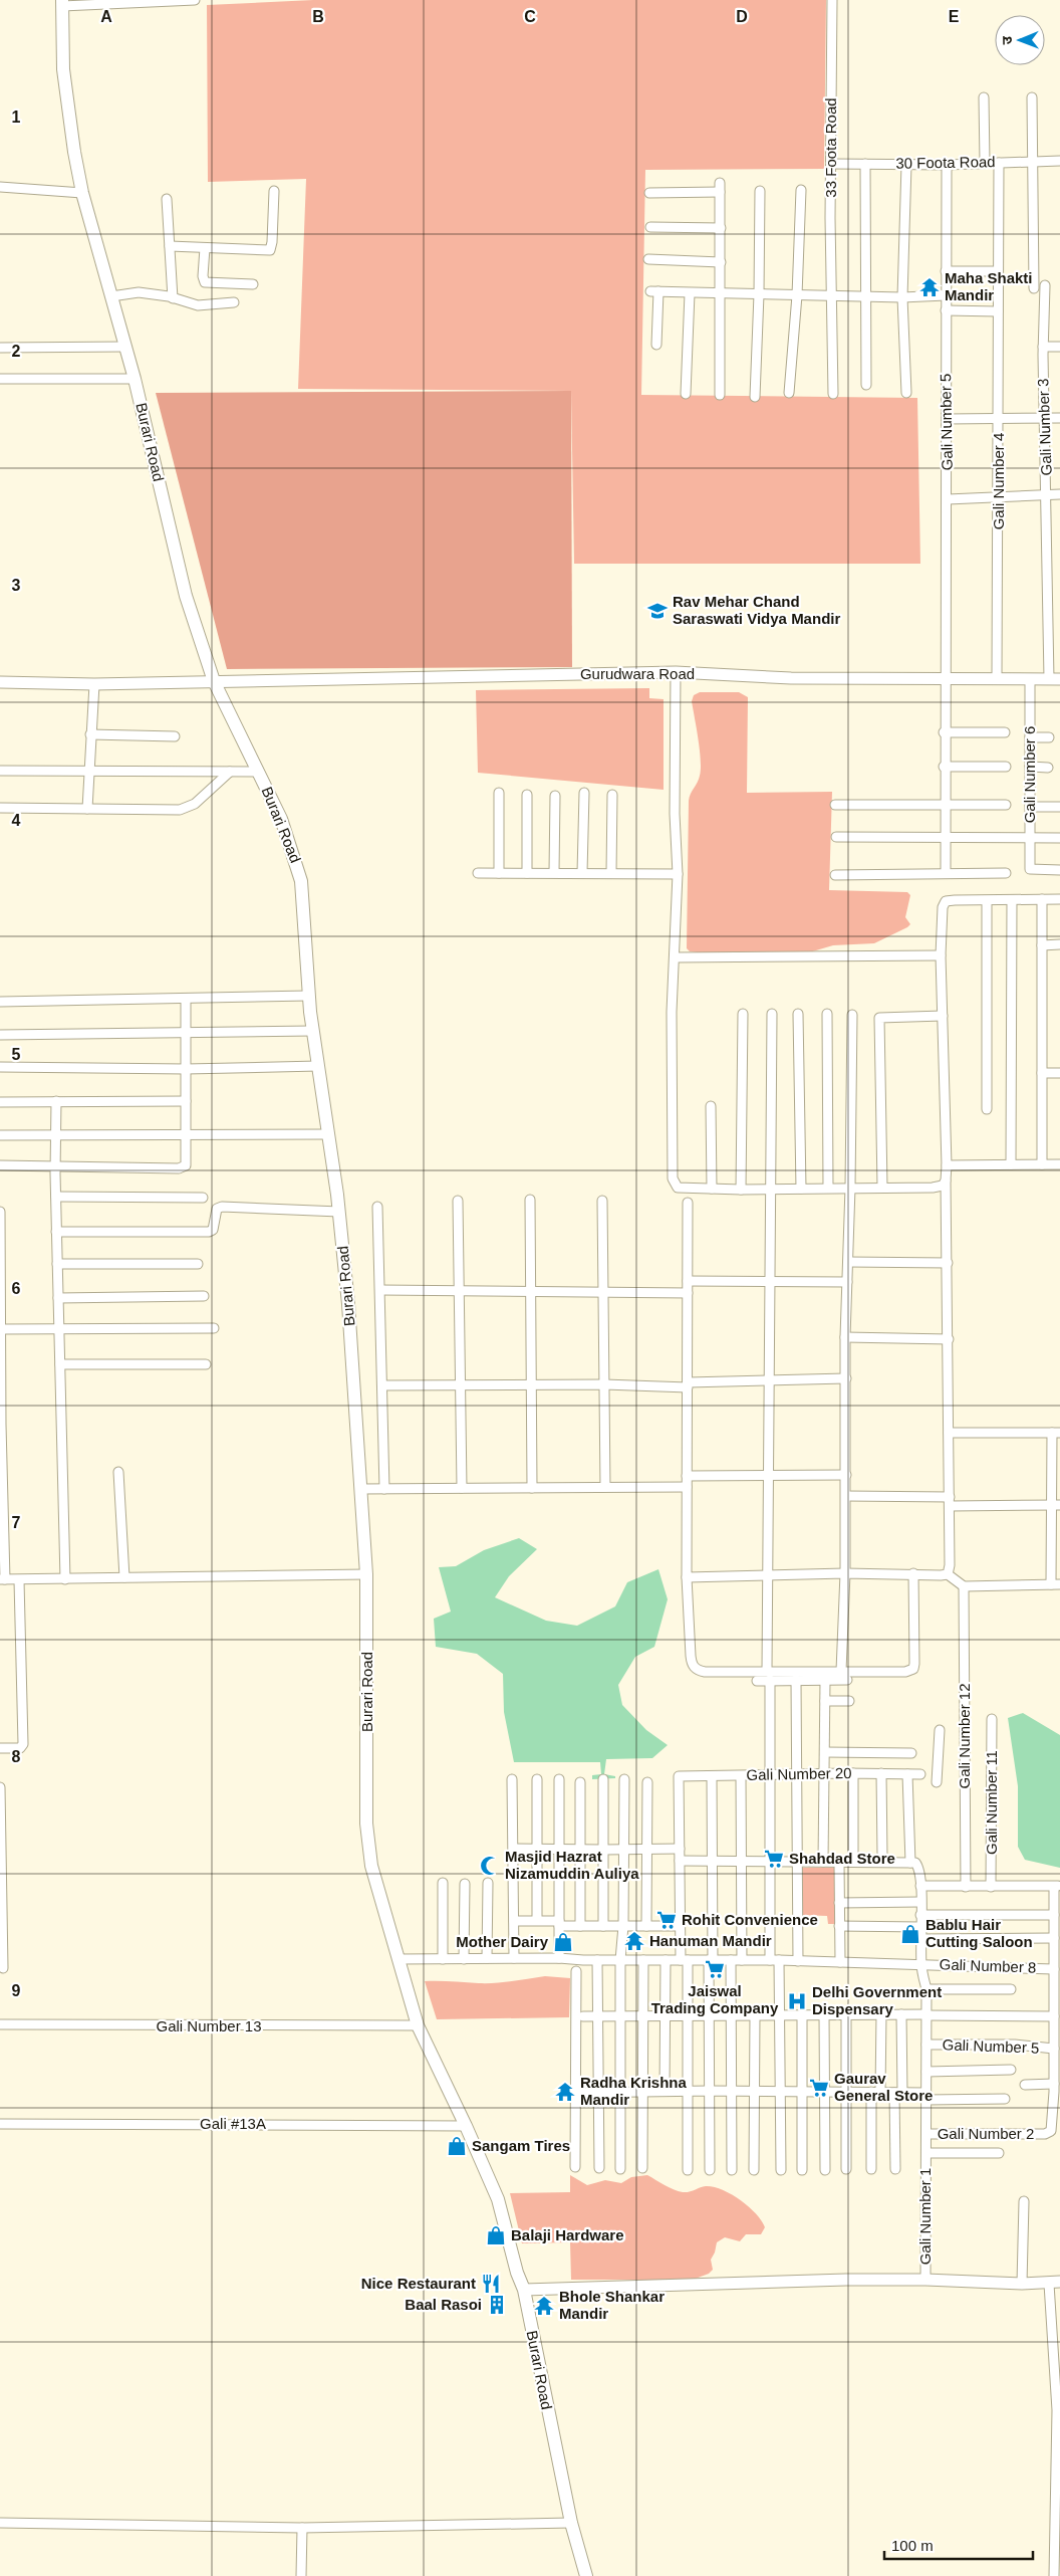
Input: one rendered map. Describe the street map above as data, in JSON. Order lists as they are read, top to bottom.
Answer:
{
  "streets": {
    "main road": ["Burari Road"],
    "street": [
      "33 Foota Road",
      "30 Foota Road",
      "Gali Number 5",
      "Gali Number 3",
      "Gali Number 4",
      "Gurudwara Road",
      "Gali Number 6",
      "Gali Number 12",
      "Gali Number 20",
      "Gali Number 11",
      "Gali Number 8",
      "Gali Number 13",
      "Gali #13A",
      "Gali Number 2",
      "Gali Number 1"
    ]
  },
  "crossings": [
    ["33 Foota Road", "30 Foota Road"],
    ["30 Foota Road", "Gali Number 5"],
    ["30 Foota Road", "Gali Number 4"],
    ["Gali Number 5", "Gurudwara Road"],
    ["Gali Number 5", "Gali Number 1"],
    ["Gali Number 3", "Gurudwara Road"],
    ["Burari Road", "Gurudwara Road"],
    ["Burari Road", "Gali Number 8"],
    ["Burari Road", "Gali Number 13"],
    ["Burari Road", "Gali #13A"],
    ["Gali Number 4", "Gurudwara Road"],
    ["Gurudwara Road", "Gali Number 6"],
    ["Gali Number 8", "Gali Number 1"],
    ["Gali Number 2", "Gali Number 1"]
  ],
  "places": {
    "temple": [
      "Maha Shakti Mandir",
      "Hanuman Mandir",
      "Radha Krishna Mandir",
      "Bhole Shankar Mandir"
    ],
    "school or university": ["Rav Mehar Chand Saraswati Vidya Mandir"],
    "supermarket": [
      "Shahdad Store",
      "Rohit Convenience",
      "Jaiswal Trading Company",
      "Gaurav General Store"
    ],
    "mosque": ["Masjid Hazrat Nizamuddin Auliya"],
    "shop": [
      "Bablu Hair Cutting Saloon",
      "Mother Dairy",
      "Sangam Tires",
      "Balaji Hardware"
    ],
    "hospital": ["Delhi Government Dispensary"],
    "restaurant": ["Nice Restaurant"],
    "building": ["Baal Rasoi"]
  },
  "scale_bar": "100 m",
  "north": "left",
  "grid": {
    "columns": [
      "A",
      "B",
      "C",
      "D",
      "E"
    ],
    "rows": [
      "1",
      "2",
      "3",
      "4",
      "5",
      "6",
      "7",
      "8",
      "9"
    ]
  }
}
